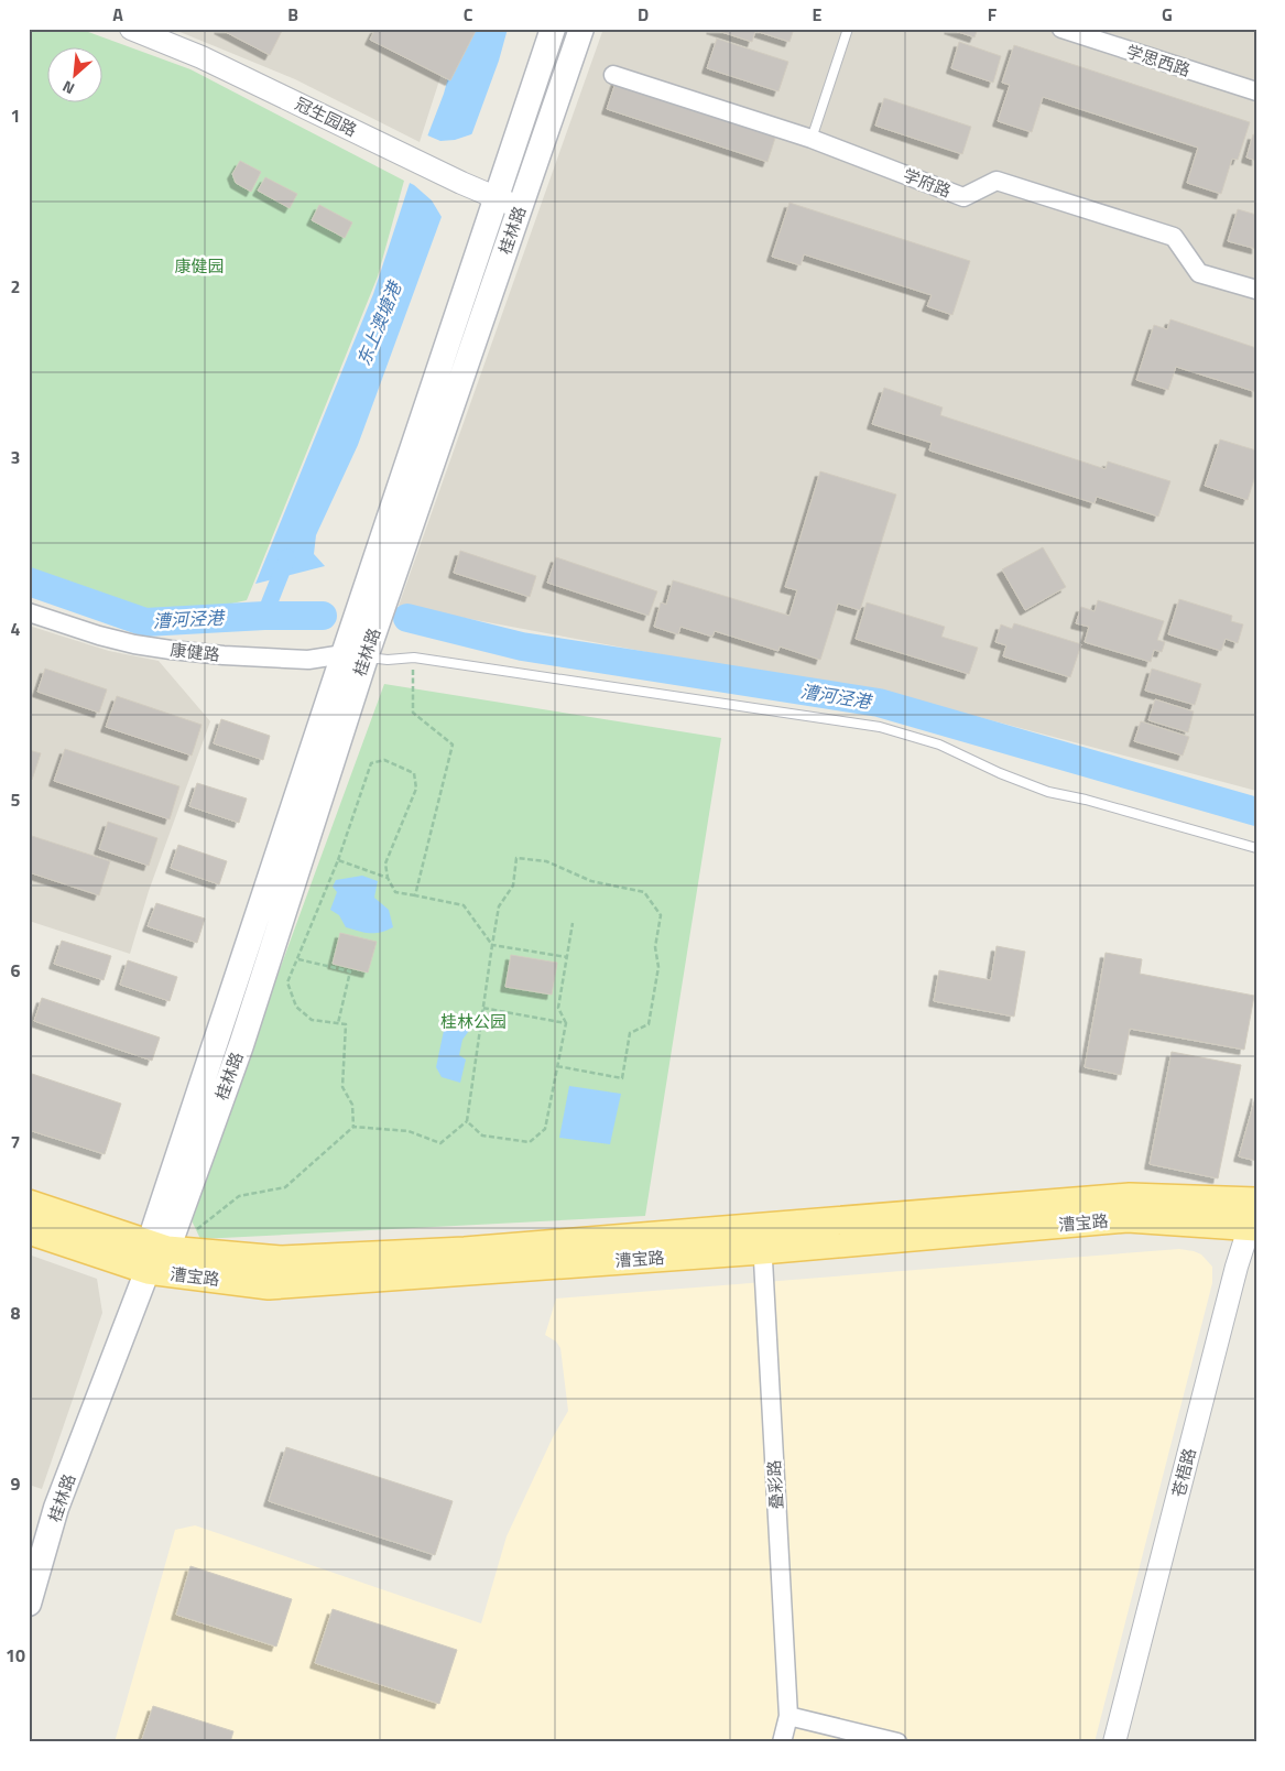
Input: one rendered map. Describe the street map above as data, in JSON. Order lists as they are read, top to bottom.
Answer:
{
  "streets": {
    "main road": ["桂林路", "漕宝路"],
    "street": [
      "学思西路",
      "冠生园路",
      "学府路",
      "康健路",
      "苍梧路",
      "叠彩路"
    ]
  },
  "crossings": [
    ["冠生园路", "桂林路"],
    ["桂林路", "康健路"],
    ["桂林路", "漕宝路"],
    ["漕宝路", "苍梧路"],
    ["漕宝路", "叠彩路"]
  ],
  "water": ["东上澳塘港", "漕河泾港"],
  "parks": ["康健园", "桂林公园"],
  "north": "bottom left",
  "grid": {
    "columns": [
      "A",
      "B",
      "C",
      "D",
      "E",
      "F",
      "G"
    ],
    "rows": [
      "1",
      "2",
      "3",
      "4",
      "5",
      "6",
      "7",
      "8",
      "9",
      "10"
    ]
  }
}
